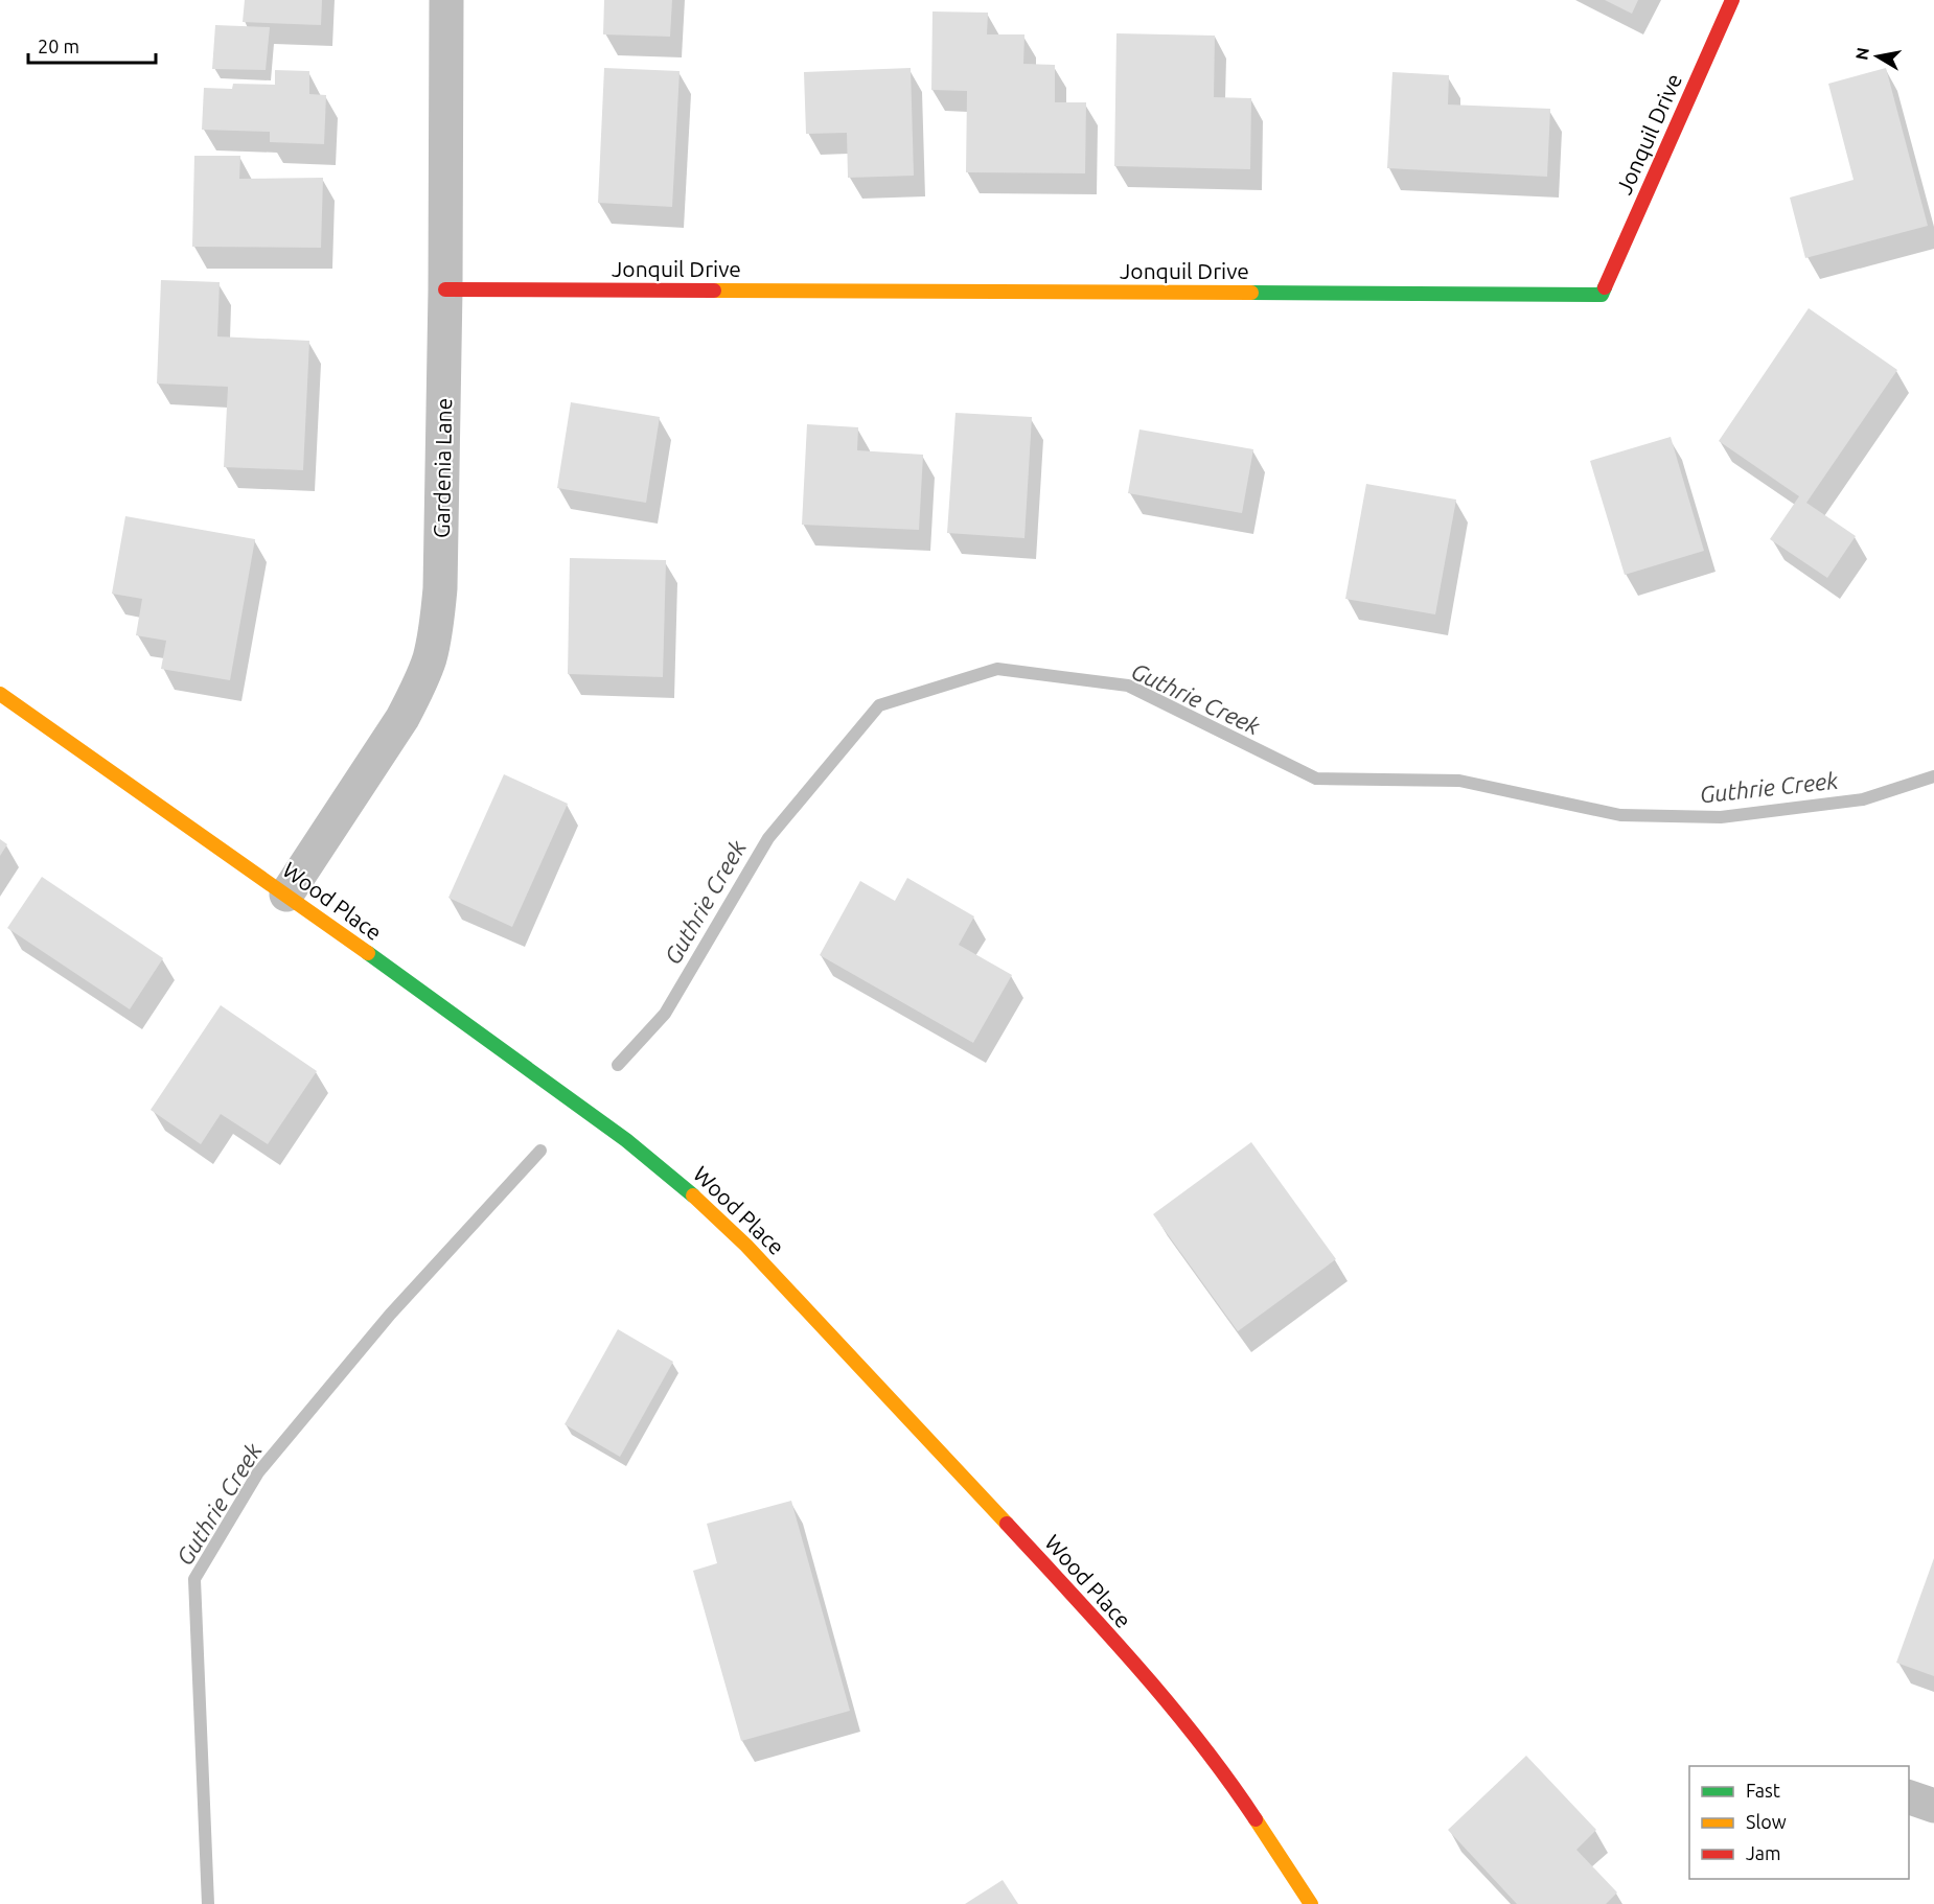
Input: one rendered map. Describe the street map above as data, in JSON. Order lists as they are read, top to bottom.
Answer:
{
  "streets": {
    "street": ["Jonquil Drive", "Gardenia Lane", "Wood Place"]
  },
  "crossings": [
    ["Jonquil Drive", "Gardenia Lane"],
    ["Gardenia Lane", "Wood Place"]
  ],
  "water": ["Guthrie Creek"],
  "legend": ["Fast", "Slow", "Jam"],
  "scale_bar": "20 m",
  "north": "left"
}
